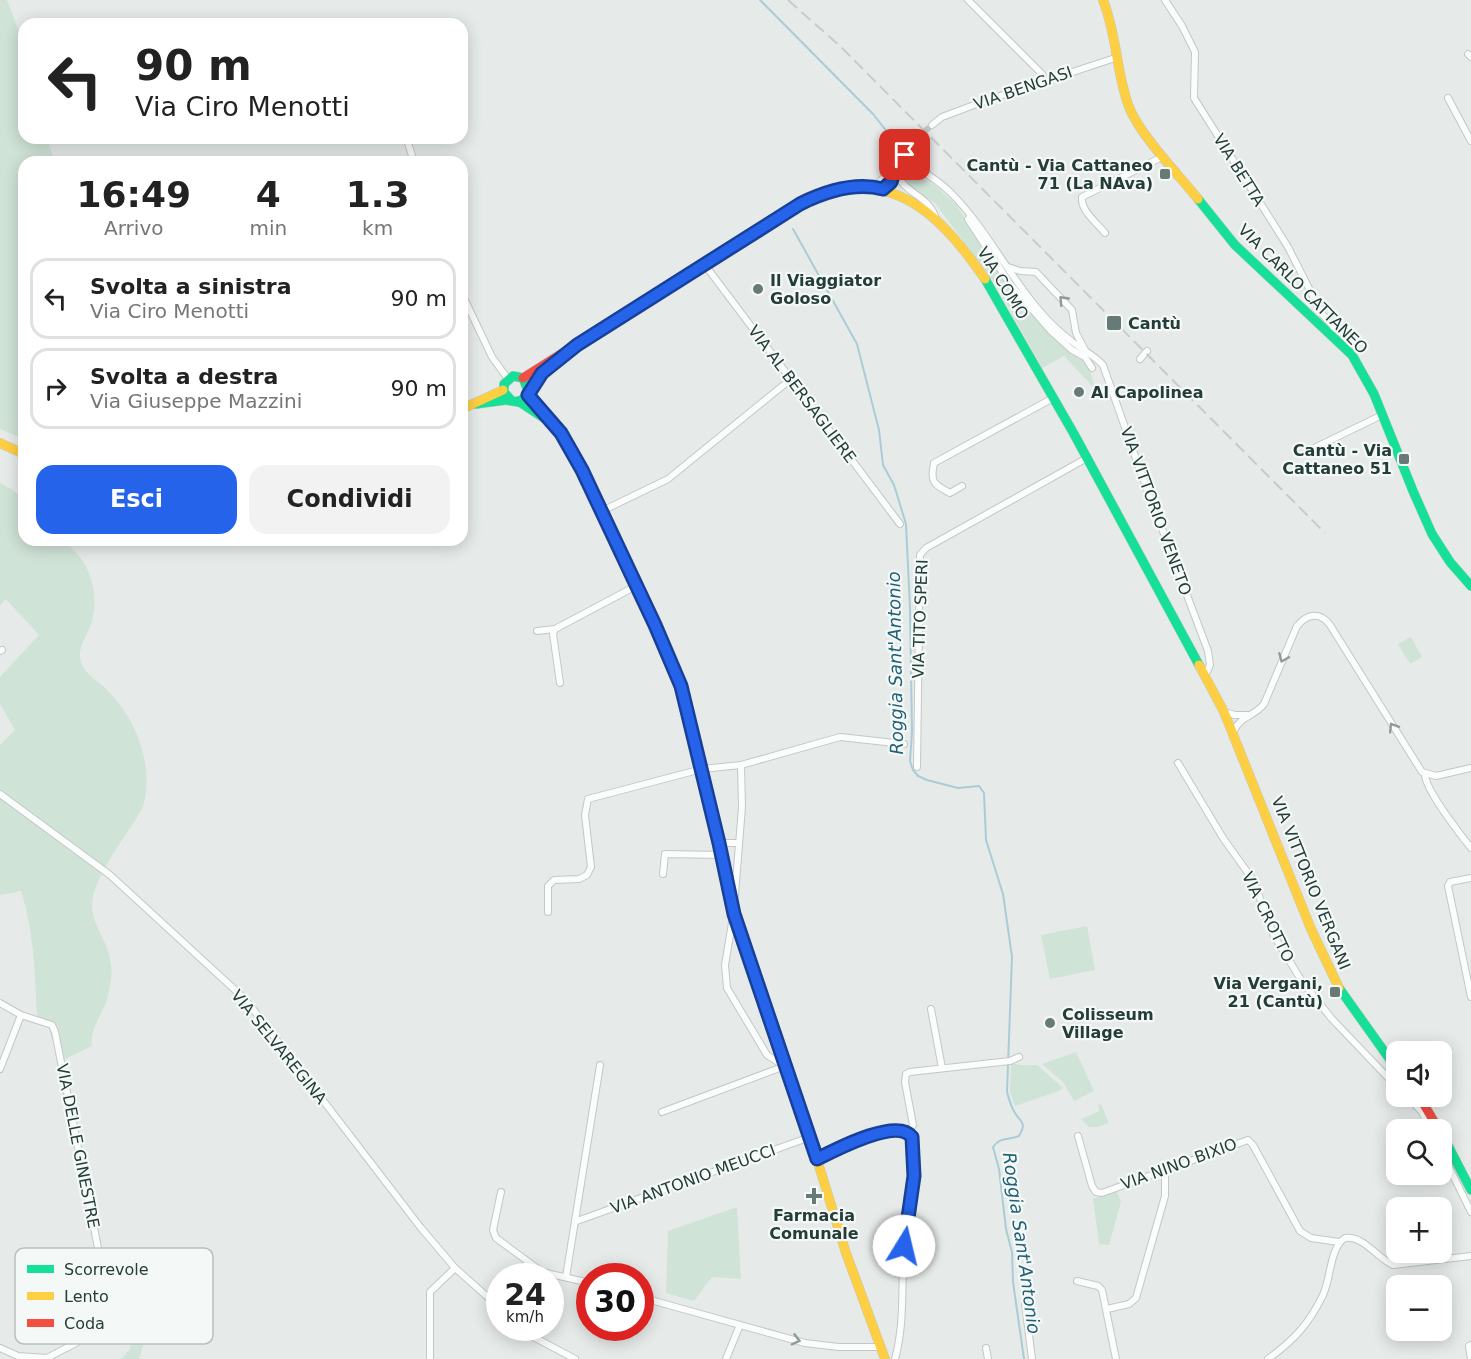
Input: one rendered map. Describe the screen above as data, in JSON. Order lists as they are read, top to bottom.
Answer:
{
  "streets": {
    "street": [
      "VIA BENGASI",
      "VIA BETTA",
      "VIA COMO",
      "VIA CARLO CATTANEO",
      "VIA AL BERSAGLIERE",
      "VIA VITTORIO VENETO",
      "VIA TITO SPERI",
      "VIA VITTORIO VERGANI",
      "VIA CROTTO",
      "VIA SELVAREGINA",
      "VIA DELLE GINESTRE",
      "VIA NINO BIXIO",
      "VIA ANTONIO MEUCCI"
    ]
  },
  "crossings": [
    ["VIA BENGASI", "VIA CARLO CATTANEO"],
    ["VIA BETTA", "VIA CARLO CATTANEO"],
    ["VIA COMO", "VIA AL BERSAGLIERE"],
    ["VIA COMO", "VIA VITTORIO VENETO"],
    ["VIA COMO", "VIA TITO SPERI"],
    ["VIA COMO", "VIA VITTORIO VERGANI"]
  ],
  "water": ["Roggia Sant'Antonio"],
  "places": {
    "transit": [
      "Cantù - Via Cattaneo 71 (La NAva)",
      "Cantù",
      "Cantù - Via Cattaneo 51",
      "Via Vergani, 21 (Cantù)"
    ],
    "other": ["Il Viaggiator Goloso", "Al Capolinea", "Colisseum Village"],
    "health": ["Farmacia Comunale"]
  },
  "legend": ["Scorrevole", "Lento", "Coda"],
  "page": {
    "turn": ["90 m", "Via Ciro Menotti"],
    "eta": [
      "16:49",
      "Arrivo",
      "4",
      "min",
      "1.3",
      "km"
    ],
    "list": [
      {
        "name": "Svolta a sinistra",
        "note": "Via Ciro Menotti",
        "value": "90 m"
      },
      {
        "name": "Svolta a destra",
        "note": "Via Giuseppe Mazzini",
        "value": "90 m"
      }
    ],
    "buttons": ["Esci", "Condividi"],
    "map_buttons": ["+", "−"],
    "speed": "24 km/h",
    "limit": "30"
  }
}
